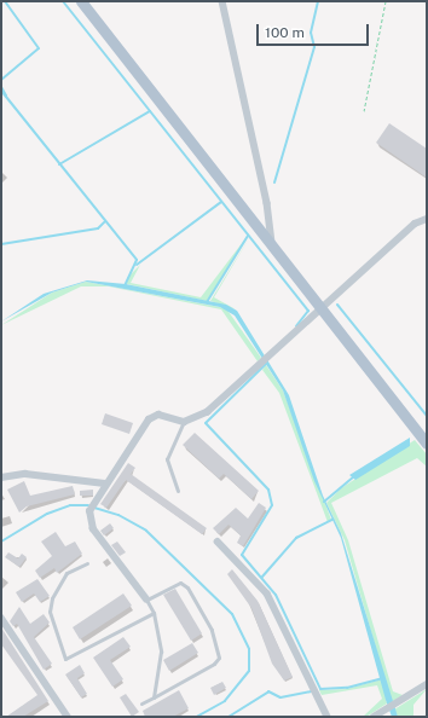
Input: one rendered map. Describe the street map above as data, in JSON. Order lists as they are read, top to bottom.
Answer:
{
  "scale_bar": "100 m"
}
